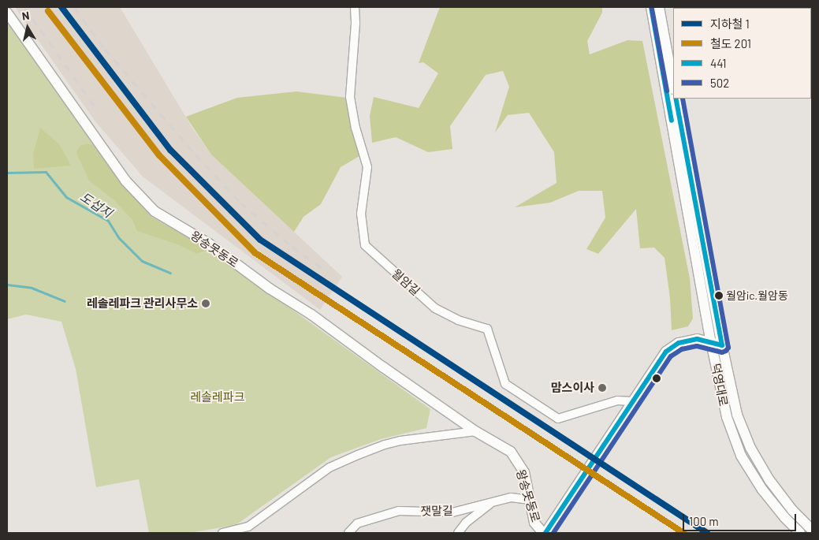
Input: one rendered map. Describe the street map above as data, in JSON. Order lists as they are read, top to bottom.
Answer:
{
  "streets": {
    "street": [
      "왕송못동로",
      "월암길",
      "덕영대로",
      "잿말길"
    ]
  },
  "crossings": [
    ["왕송못동로", "월암길"],
    ["왕송못동로", "덕영대로"],
    ["왕송못동로", "잿말길"]
  ],
  "water": ["도섭지"],
  "parks": ["레솔레파크"],
  "places": ["월암ic.월암동", "레솔레파크 관리사무소", "맘스이사"],
  "lines": [
    "metro line 1",
    "transit line 441",
    "transit line 502",
    "rail line 201"
  ],
  "legend": [
    "지하철 1",
    "철도 201",
    "441",
    "502"
  ],
  "scale_bar": "100 m",
  "north": "top"
}
